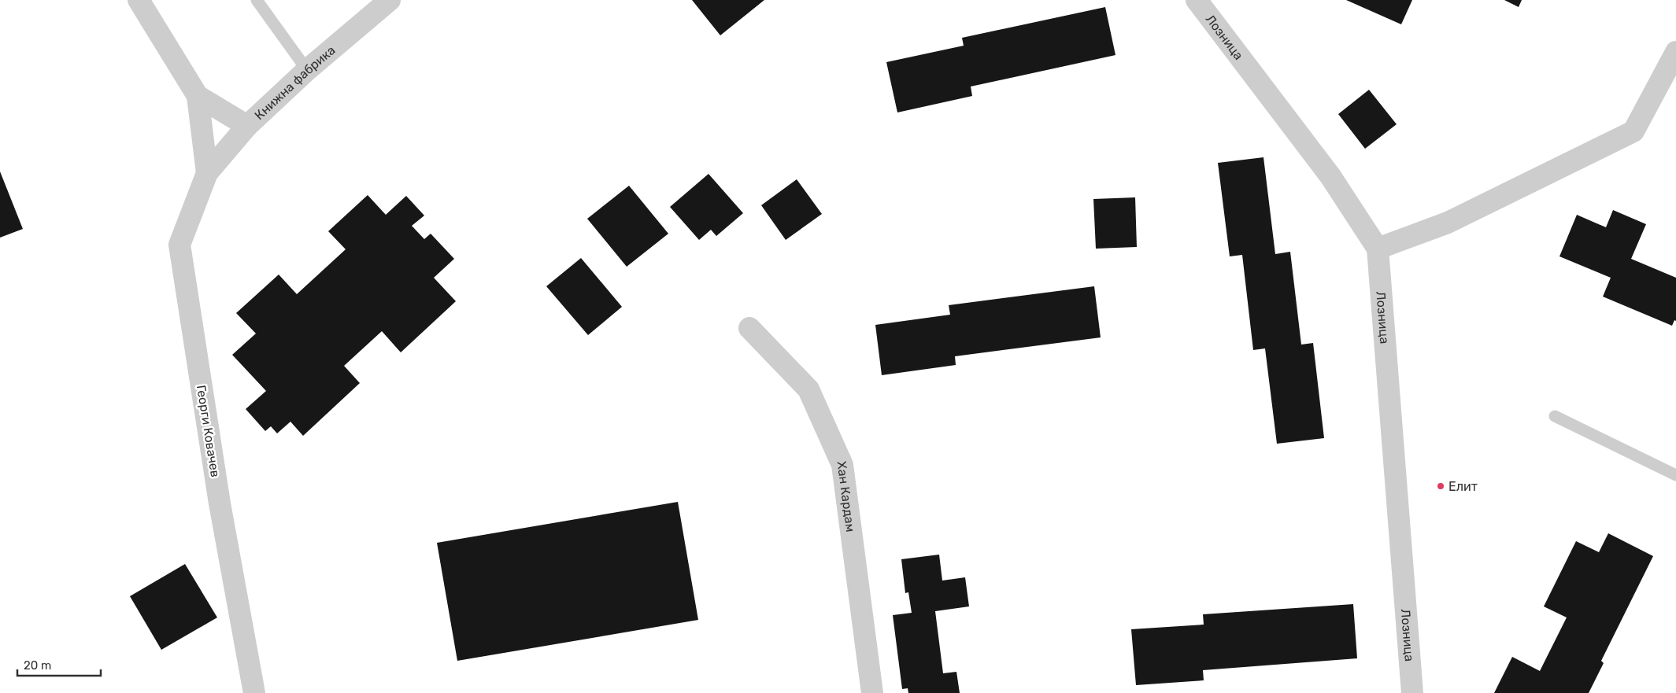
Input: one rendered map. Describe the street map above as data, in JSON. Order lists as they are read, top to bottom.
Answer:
{
  "streets": {
    "street": [
      "Лозница",
      "Книжна фабрика",
      "Георги Ковачев",
      "Хан Кардам"
    ]
  },
  "crossings": [
    ["Книжна фабрика", "Георги Ковачев"]
  ],
  "places": ["Елит"],
  "scale_bar": "20 m"
}
